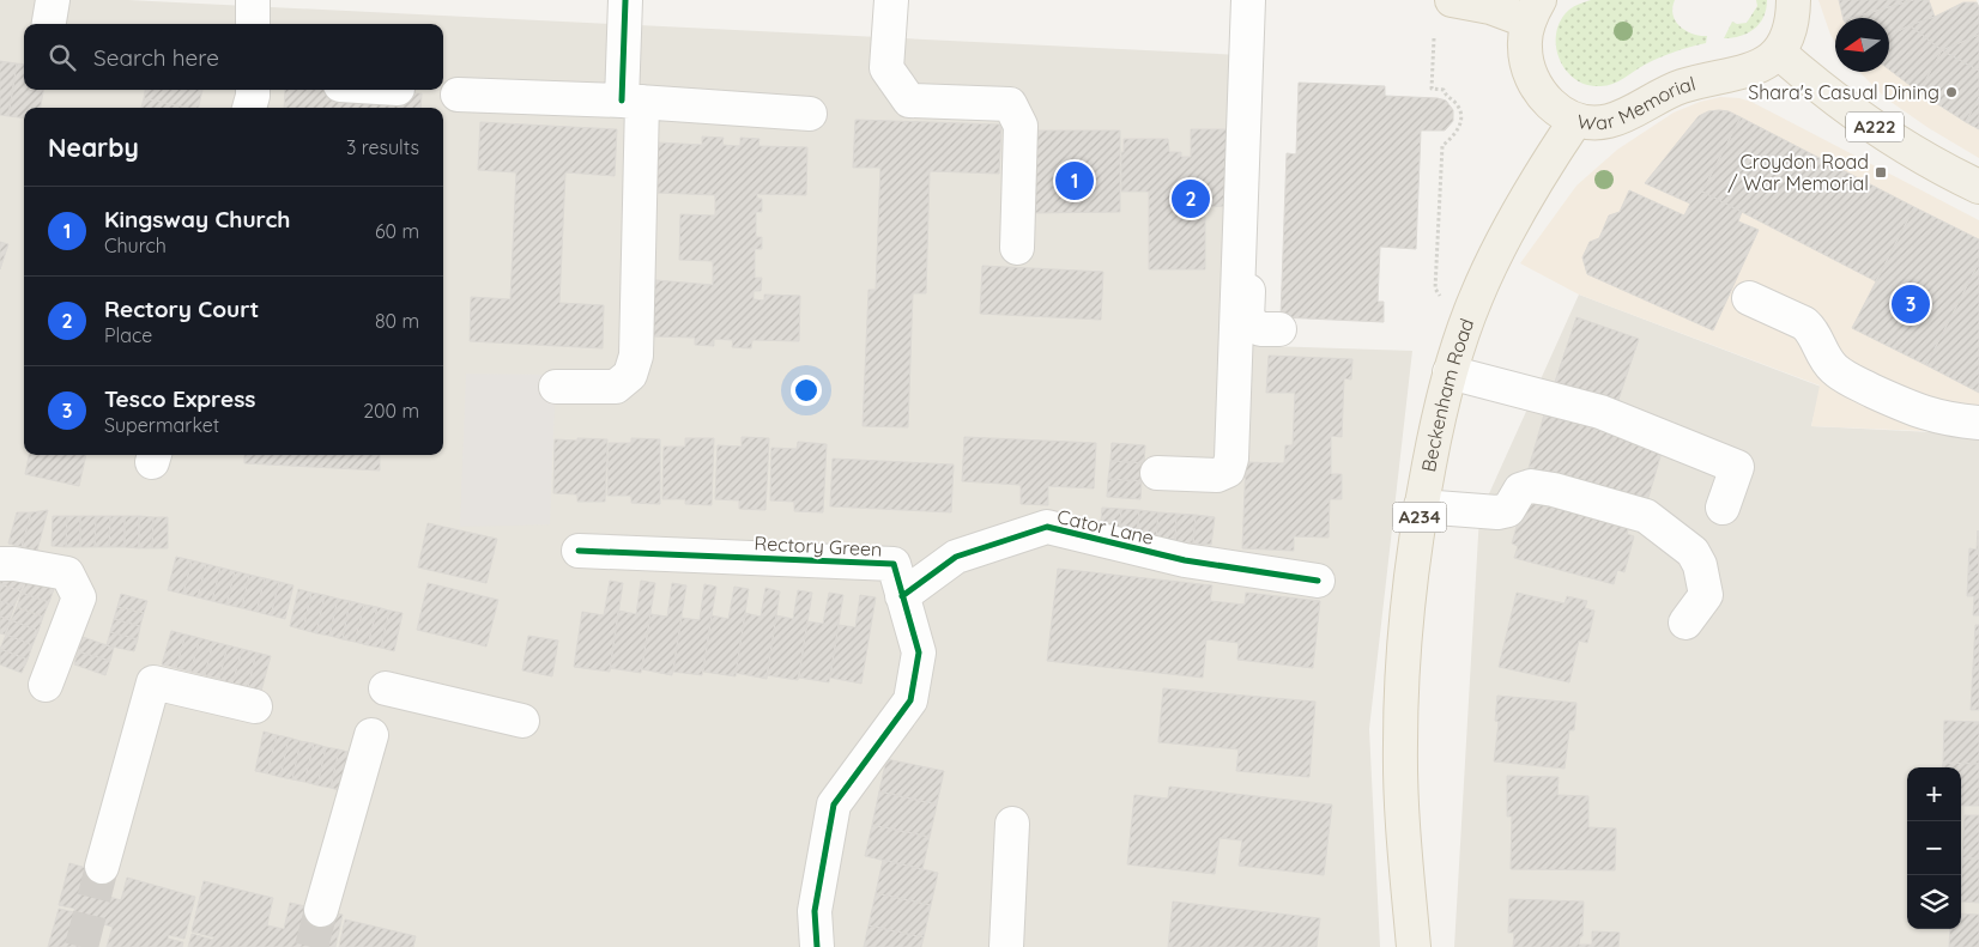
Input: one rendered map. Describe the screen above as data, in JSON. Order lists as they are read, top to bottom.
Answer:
{
  "streets": {
    "main road": [
      "War Memorial",
      "A222",
      "Beckenham Road",
      "A234"
    ],
    "street": ["Cator Lane", "Rectory Green"]
  },
  "crossings": [
    ["War Memorial", "A222"],
    ["War Memorial", "Beckenham Road"],
    ["Cator Lane", "Rectory Green"]
  ],
  "places": {
    "other": ["Shara's Casual Dining"],
    "transit": ["Croydon Road / War Memorial"]
  },
  "north": "left",
  "page": {
    "search": "Search here",
    "heading": ["Nearby", "3 results"],
    "pins": ["1", "2", "3"],
    "list": [
      {
        "mark": "1",
        "name": "Kingsway Church",
        "note": "Church",
        "value": "60 m"
      },
      {
        "mark": "2",
        "name": "Rectory Court",
        "note": "Place",
        "value": "80 m"
      },
      {
        "mark": "3",
        "name": "Tesco Express",
        "note": "Supermarket",
        "value": "200 m"
      }
    ],
    "map_buttons": ["+", "−"]
  }
}
